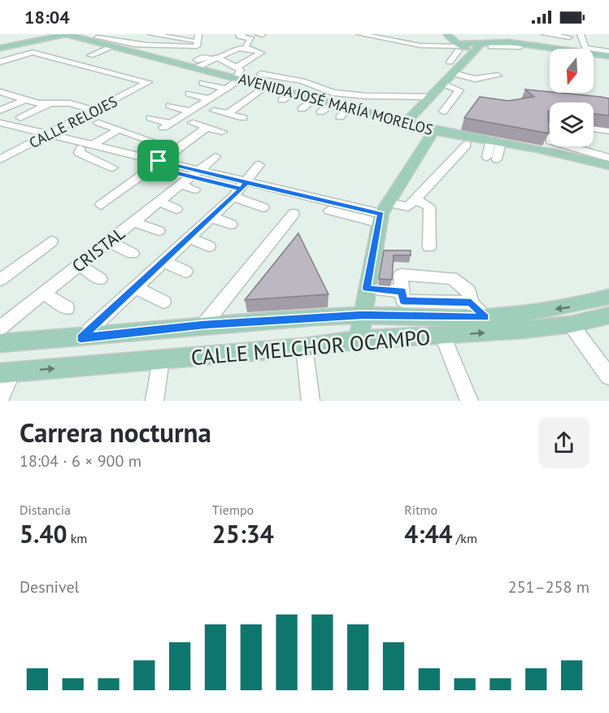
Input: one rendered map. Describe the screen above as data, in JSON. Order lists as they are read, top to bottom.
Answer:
{
  "streets": {
    "main road": ["AVENIDA JOSÉ MARÍA MORELOS", "CALLE MELCHOR OCAMPO"],
    "street": ["CALLE RELOJES", "CRISTAL"]
  },
  "north": "bottom",
  "page": {
    "status": "18:04",
    "heading": ["Carrera nocturna", "18:04 · 6 × 900 m"],
    "stats": [
      ["Distancia", "5.40 km"],
      ["Tiempo", "25:34"],
      ["Ritmo", "4:44 /km"]
    ],
    "chart": ["Desnivel", "251–258 m"]
  }
}
